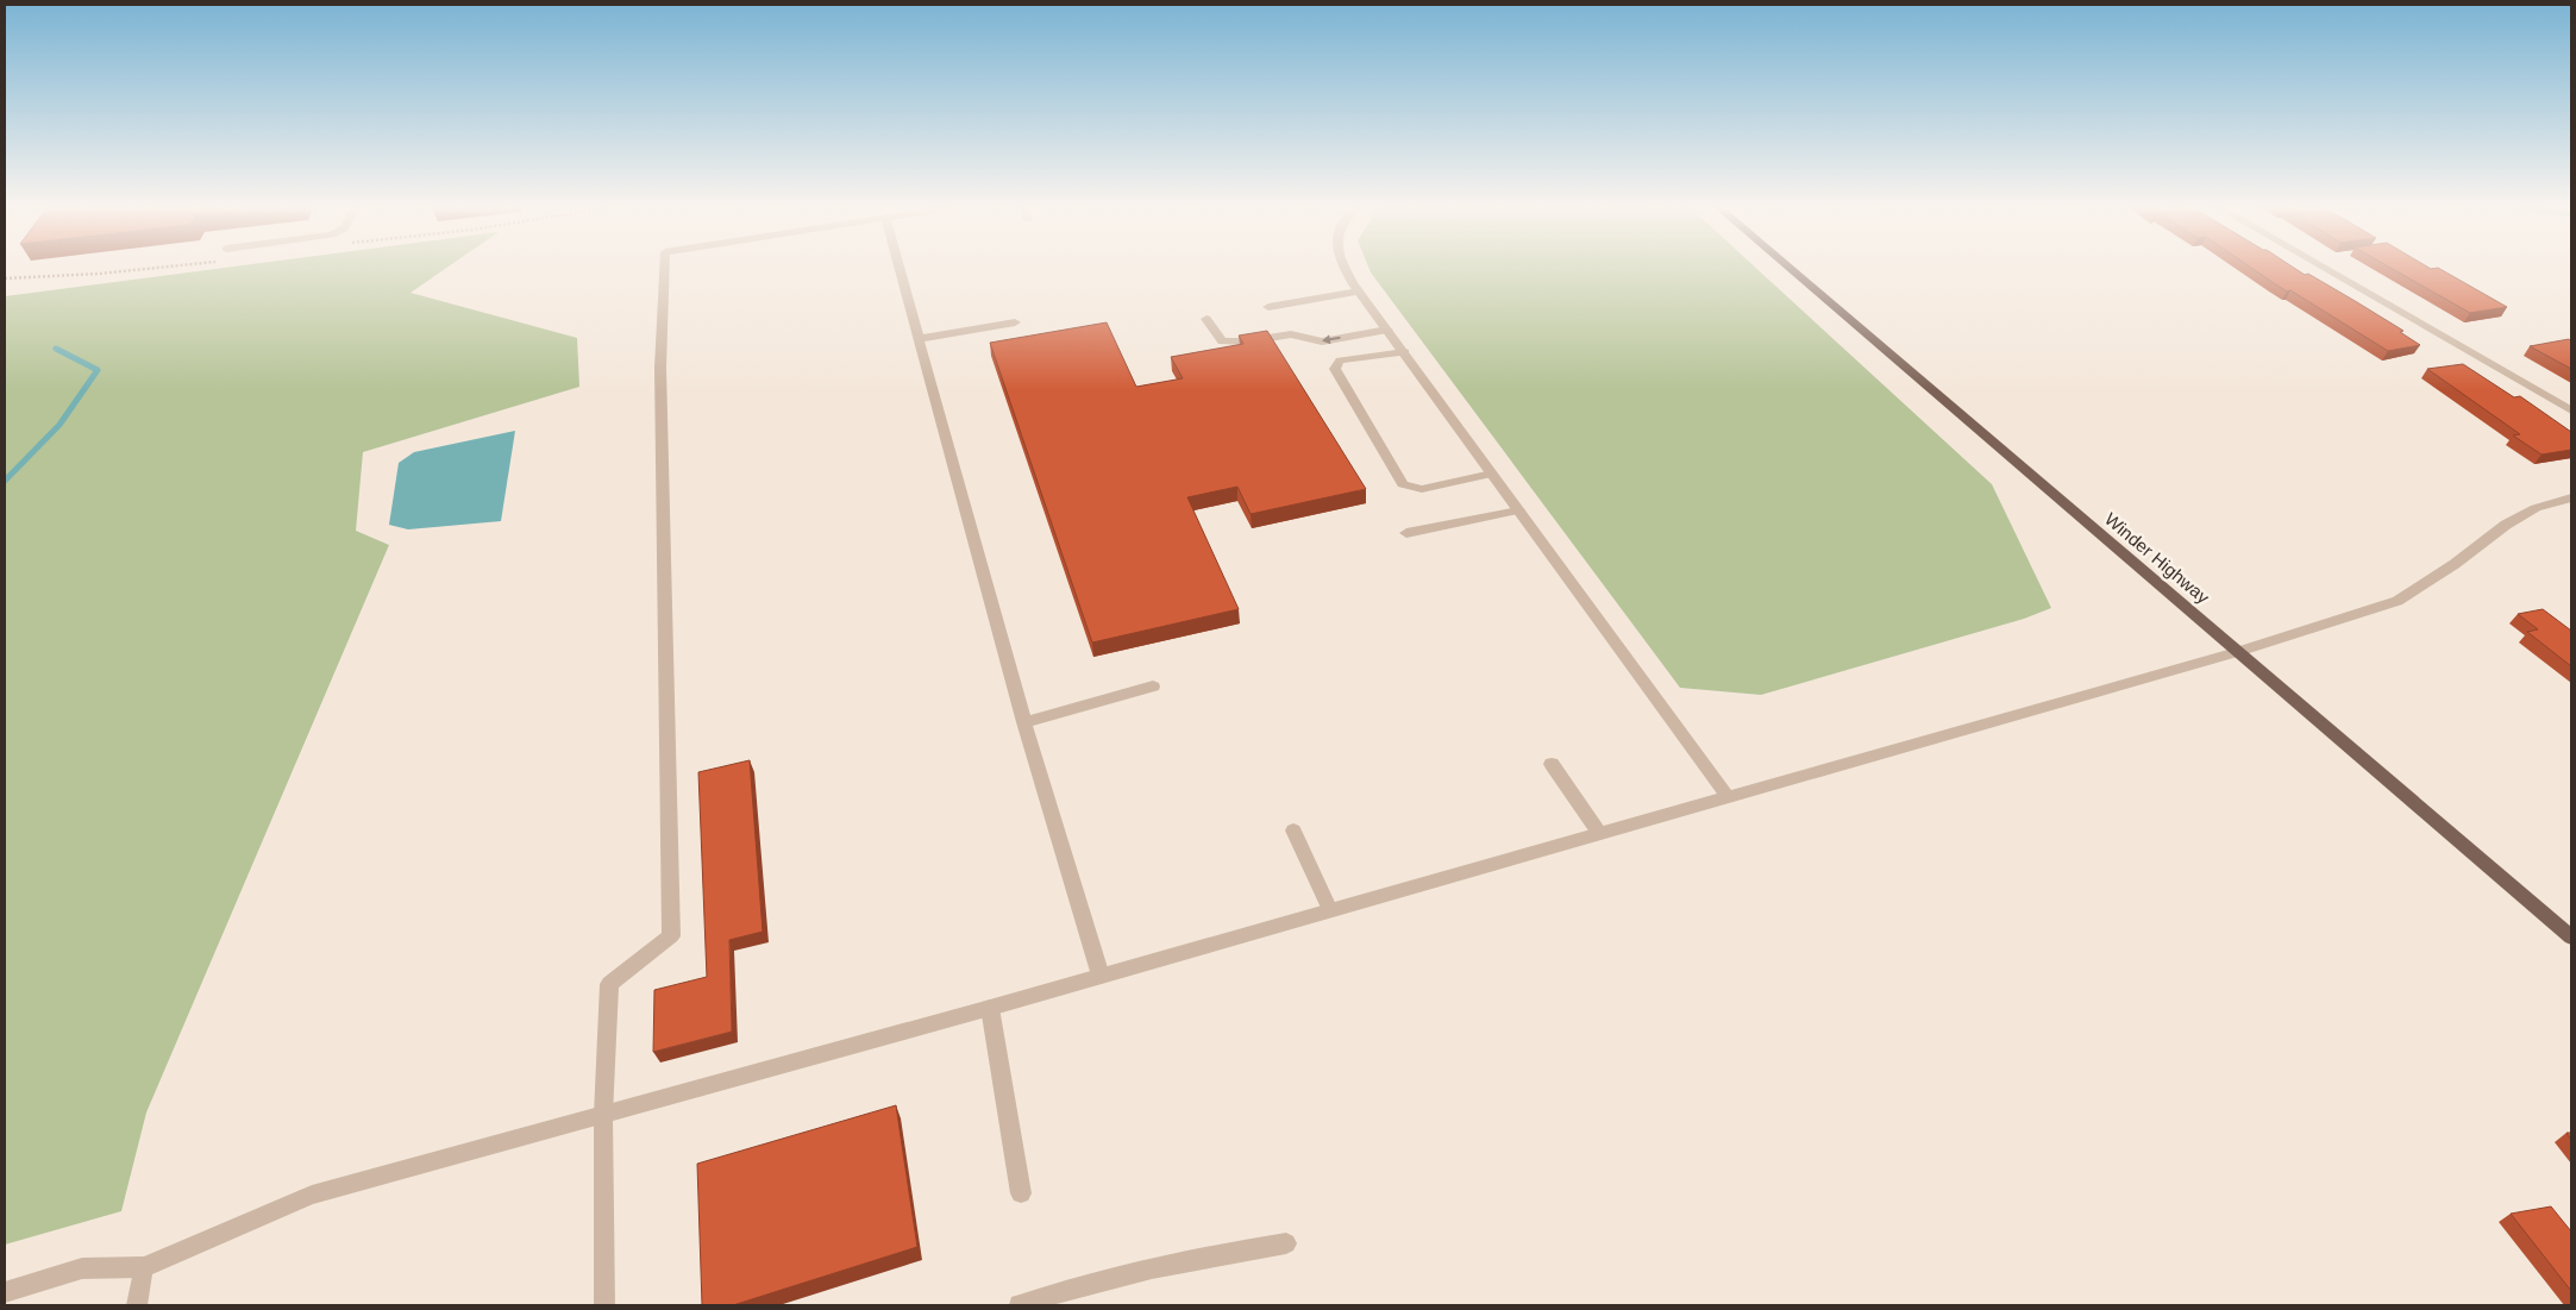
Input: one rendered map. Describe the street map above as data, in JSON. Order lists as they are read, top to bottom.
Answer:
{
  "streets": {
    "main road": ["Winder Highway"]
  }
}
